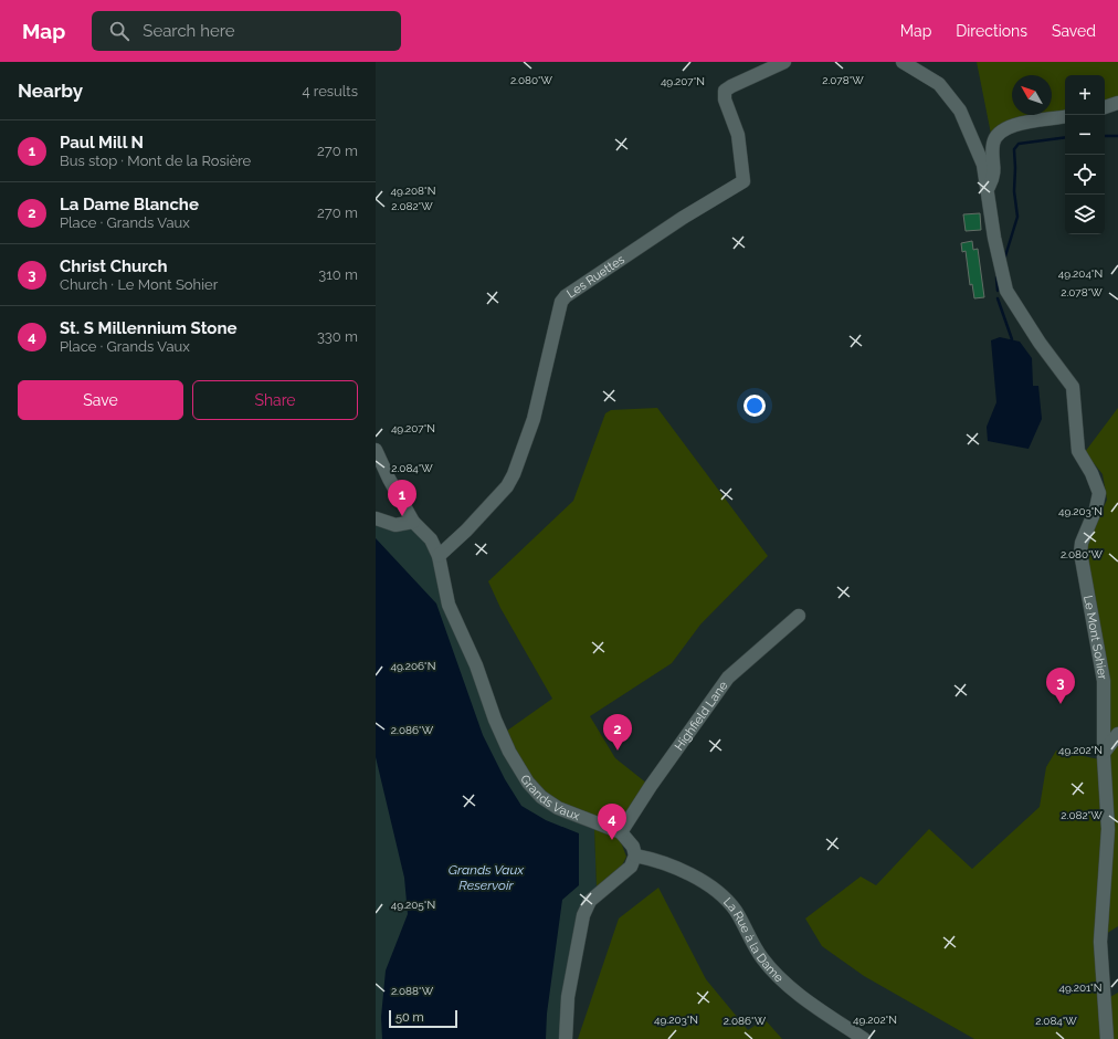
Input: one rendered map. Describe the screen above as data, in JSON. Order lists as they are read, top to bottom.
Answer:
{
  "streets": {
    "street": [
      "Les Ruettes",
      "Le Mont Sohier",
      "Highfield Lane",
      "Grands Vaux",
      "La Rue à la Dame"
    ]
  },
  "crossings": [
    ["Les Ruettes", "Grands Vaux"],
    ["Highfield Lane", "Grands Vaux"]
  ],
  "water": ["Grands Vaux Reservoir"],
  "scale_bar": "50 m",
  "north": "top left",
  "page": {
    "header": "Map",
    "search": "Search here",
    "nav": ["Map", "Directions", "Saved"],
    "heading": ["Nearby", "4 results"],
    "map_buttons": ["+", "−"],
    "list": [
      {
        "mark": "1",
        "name": "Paul Mill N",
        "note": "Bus stop · Mont de la Rosière",
        "value": "270 m"
      },
      {
        "mark": "2",
        "name": "La Dame Blanche",
        "note": "Place · Grands Vaux",
        "value": "270 m"
      },
      {
        "mark": "3",
        "name": "Christ Church",
        "note": "Church · Le Mont Sohier",
        "value": "310 m"
      },
      {
        "mark": "4",
        "name": "St. S Millennium Stone",
        "note": "Place · Grands Vaux",
        "value": "330 m"
      }
    ],
    "buttons": ["Save", "Share"],
    "pins": [
      "1",
      "3",
      "2",
      "4"
    ],
    "scale": "50 m"
  },
  "coordinates": [
    "2.080°W",
    "2.078°W",
    "49.207°N",
    "49.208°N",
    "2.082°W",
    "49.204°N",
    "2.084°W",
    "49.203°N",
    "49.206°N",
    "2.086°W",
    "49.202°N",
    "49.205°N",
    "49.201°N",
    "2.088°W"
  ]
}
